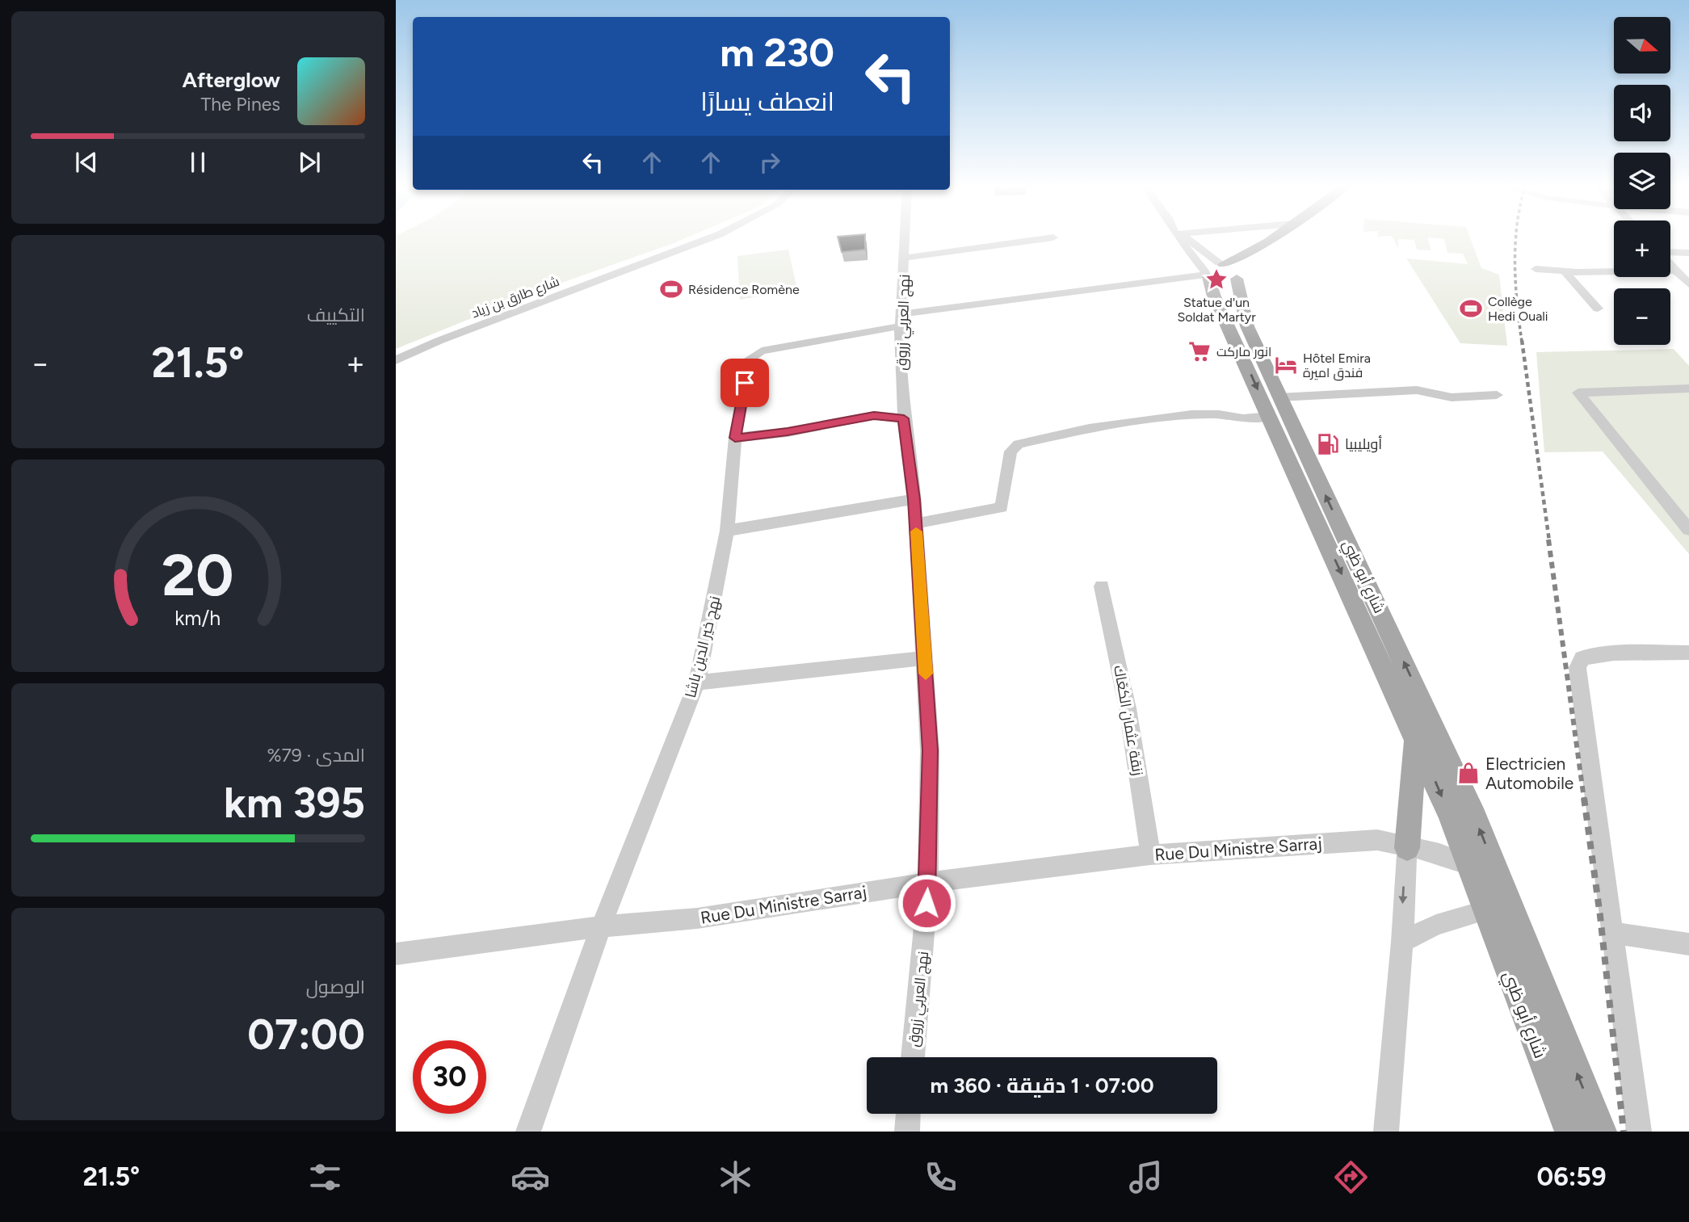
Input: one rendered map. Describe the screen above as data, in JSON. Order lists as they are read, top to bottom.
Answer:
{
  "streets": {
    "main road": ["شارع أبو ظبي"],
    "street": [
      "شارع طارق بن زياد",
      "نهج العربي زروق",
      "نهج خير الدين باشا",
      "زنقة عثمان الكعّاك",
      "Rue Du Ministre Sarraj"
    ]
  },
  "crossings": [
    ["نهج العربي زروق", "نهج خير الدين باشا"],
    ["نهج العربي زروق", "Rue Du Ministre Sarraj"],
    ["شارع أبو ظبي", "Rue Du Ministre Sarraj"],
    ["نهج خير الدين باشا", "Rue Du Ministre Sarraj"],
    ["زنقة عثمان الكعّاك", "Rue Du Ministre Sarraj"]
  ],
  "places": {
    "place": ["Statue d'un Soldat Martyr"],
    "sports": ["Résidence Romène", "Collège Hedi Ouali"],
    "supermarket": ["انور ماركت"],
    "hotel": ["Hôtel Emira فندق اميرة"],
    "fuel station": ["أويليبيا"],
    "shop": ["Electricien Automobile"]
  },
  "north": "right",
  "page": {
    "map_buttons": ["+", "−"],
    "turn": ["230 m", "انعطف يسارًا"],
    "song": ["Afterglow", "The Pines"],
    "tile": [
      "التكييف",
      ["المدى · 79%", "395 km"],
      ["الوصول", "07:00"]
    ],
    "heat": ["−", "21.5°", "+"],
    "limit": "30",
    "trip": "07:00 · 1 دقيقة · 360 m",
    "tabs": ["06:59", "21.5°"],
    "gauge": ["20", "km/h"]
  }
}
